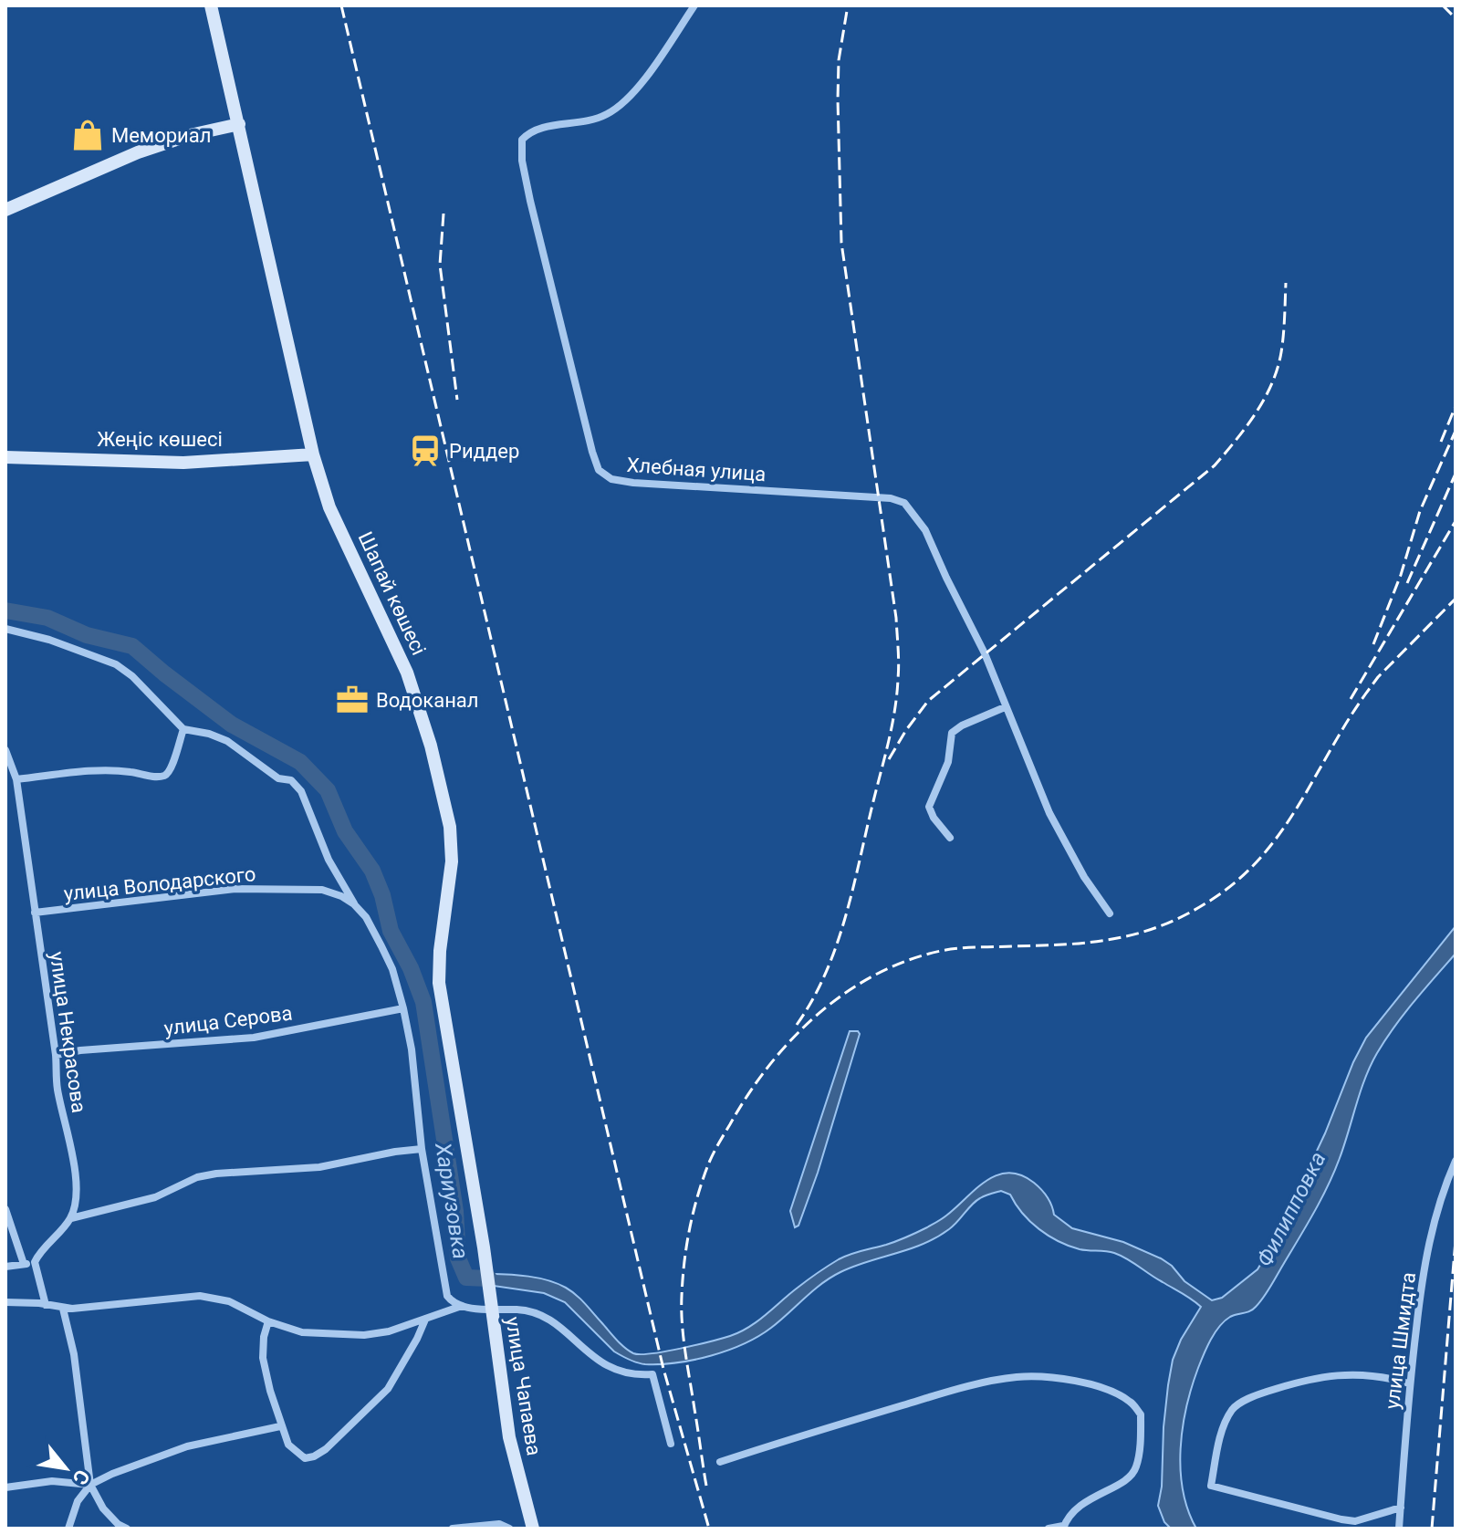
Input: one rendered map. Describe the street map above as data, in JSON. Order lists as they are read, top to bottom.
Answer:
{
  "streets": {
    "street": [
      "Жеңіс көшесі",
      "Хлебная улица",
      "Шапай көшесі",
      "улица Володарского",
      "улица Серова",
      "улица Некрасова",
      "улица Шмидта",
      "улица Чапаева"
    ]
  },
  "crossings": [
    ["Жеңіс көшесі", "Шапай көшесі"],
    ["Шапай көшесі", "улица Чапаева"],
    ["улица Володарского", "улица Некрасова"],
    ["улица Серова", "улица Некрасова"]
  ],
  "water": ["Хариузовка", "Филипповка"],
  "places": {
    "shop": ["Мемориал"],
    "station": ["Риддер"],
    "office": ["Водоканал"]
  },
  "north": "bottom right"
}
